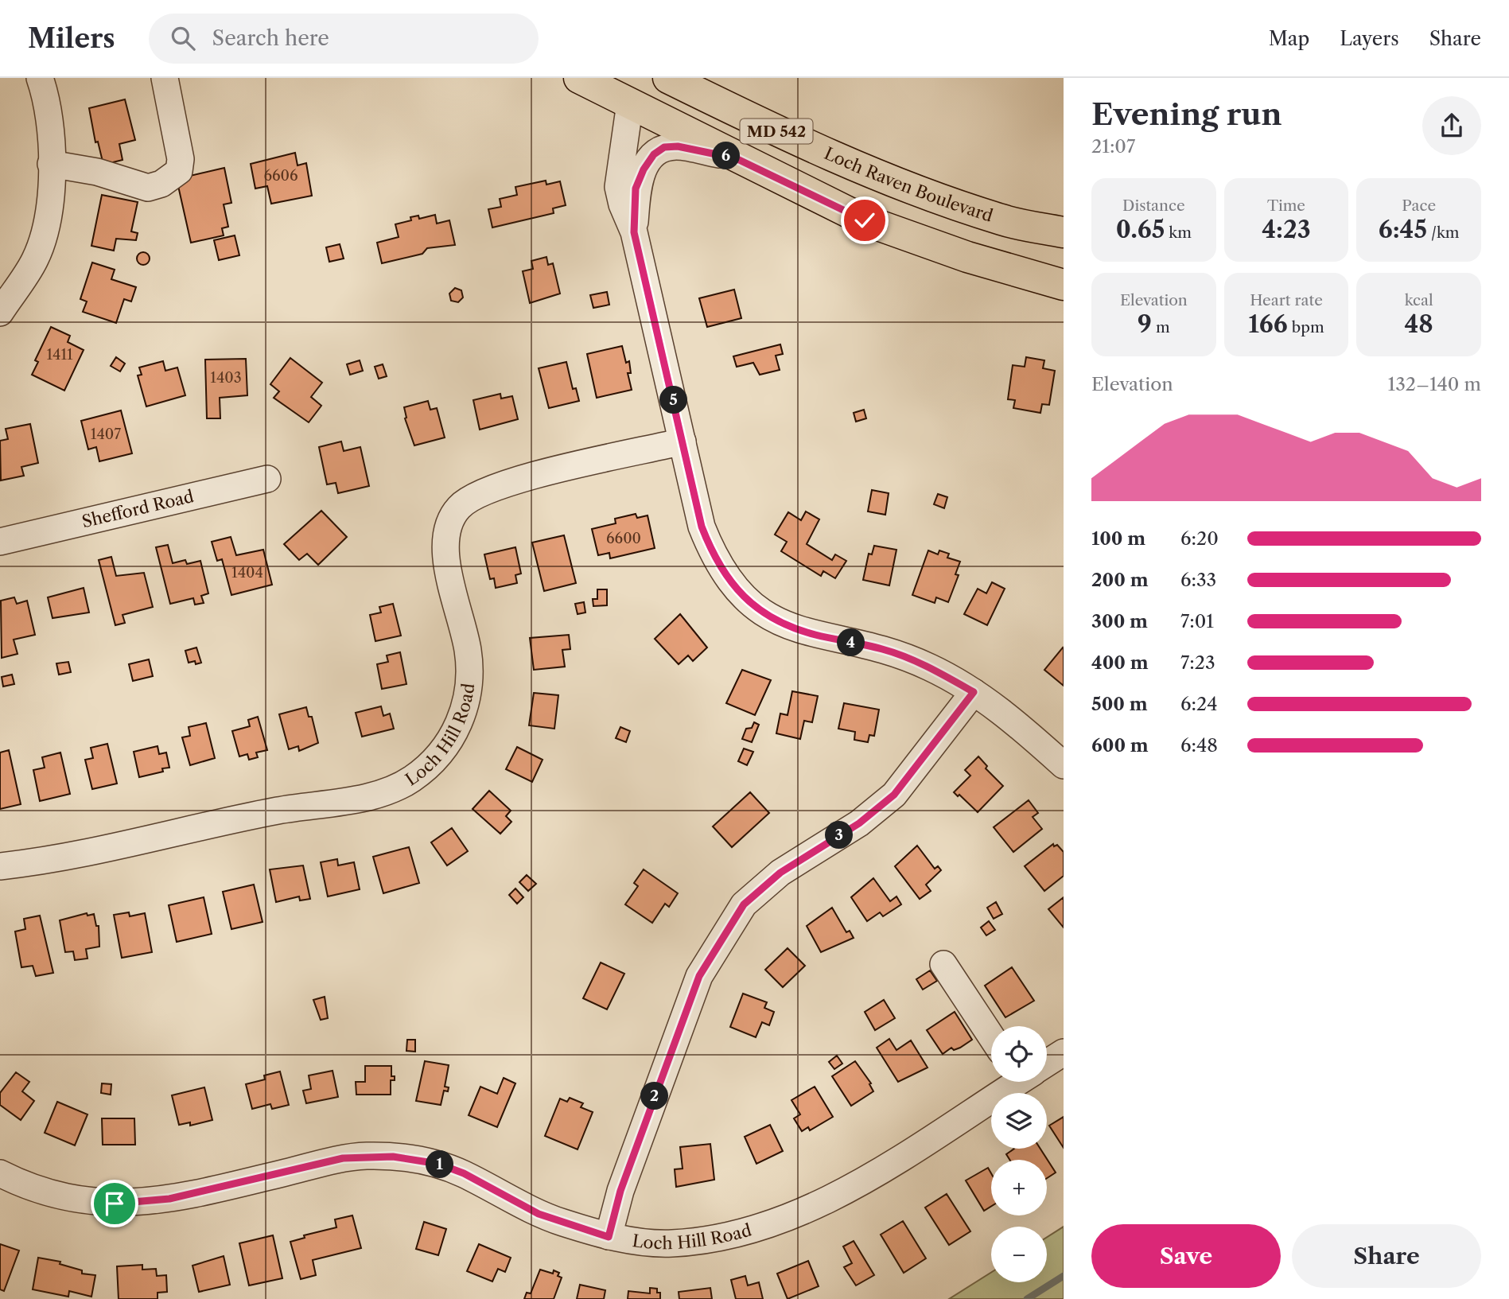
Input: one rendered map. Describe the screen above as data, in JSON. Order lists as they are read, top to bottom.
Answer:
{
  "streets": {
    "main road": ["MD 542", "Loch Raven Boulevard"],
    "street": ["Shefford Road", "Loch Hill Road"]
  },
  "house_numbers": [
    "6606",
    "1411",
    "1403",
    "1407",
    "6600",
    "1404"
  ],
  "page": {
    "header": "Milers",
    "search": "Search here",
    "nav": ["Map", "Layers", "Share"],
    "heading": ["Evening run", "21:07"],
    "pins": [
      "6",
      "5",
      "4",
      "3",
      "2",
      "1"
    ],
    "stats": [
      ["Distance", "0.65 km"],
      ["Time", "4:23"],
      ["Pace", "6:45 /km"],
      ["Elevation", "9 m"],
      ["Heart rate", "166 bpm"],
      ["kcal", "48"]
    ],
    "chart": ["Elevation", "132–140 m"],
    "list": [
      {
        "name": "100 m",
        "note": "6:20"
      },
      {
        "name": "200 m",
        "note": "6:33"
      },
      {
        "name": "300 m",
        "note": "7:01"
      },
      {
        "name": "400 m",
        "note": "7:23"
      },
      {
        "name": "500 m",
        "note": "6:24"
      },
      {
        "name": "600 m",
        "note": "6:48"
      }
    ],
    "map_buttons": ["+", "−"],
    "buttons": ["Save", "Share"]
  }
}
